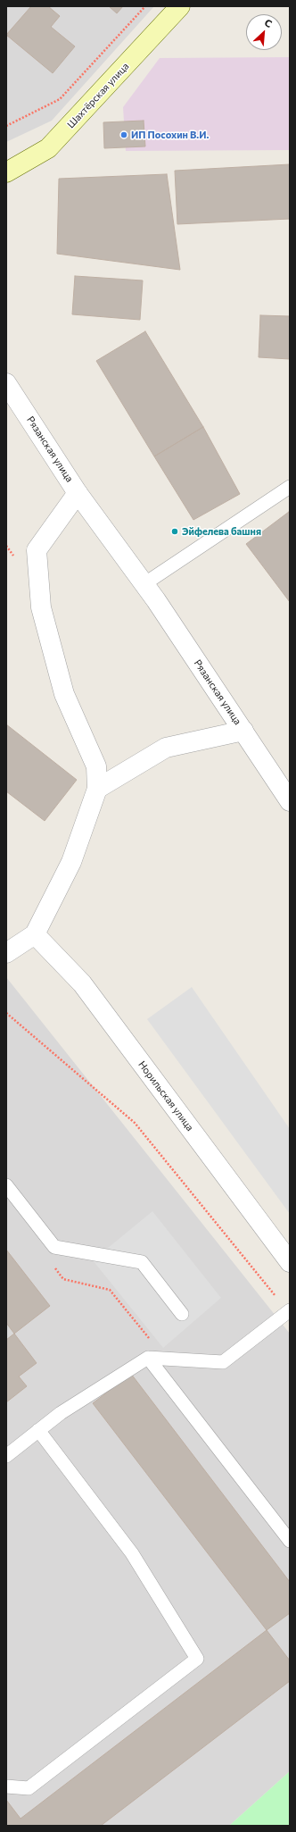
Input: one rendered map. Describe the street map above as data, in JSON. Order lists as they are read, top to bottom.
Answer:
{
  "streets": {
    "main road": ["Шахтёрская улица"],
    "street": ["Рязанская улица", "Норильская улица"]
  },
  "places": ["ИП Посохин В.И.", "Эйфелева башня"],
  "north": "top right"
}
